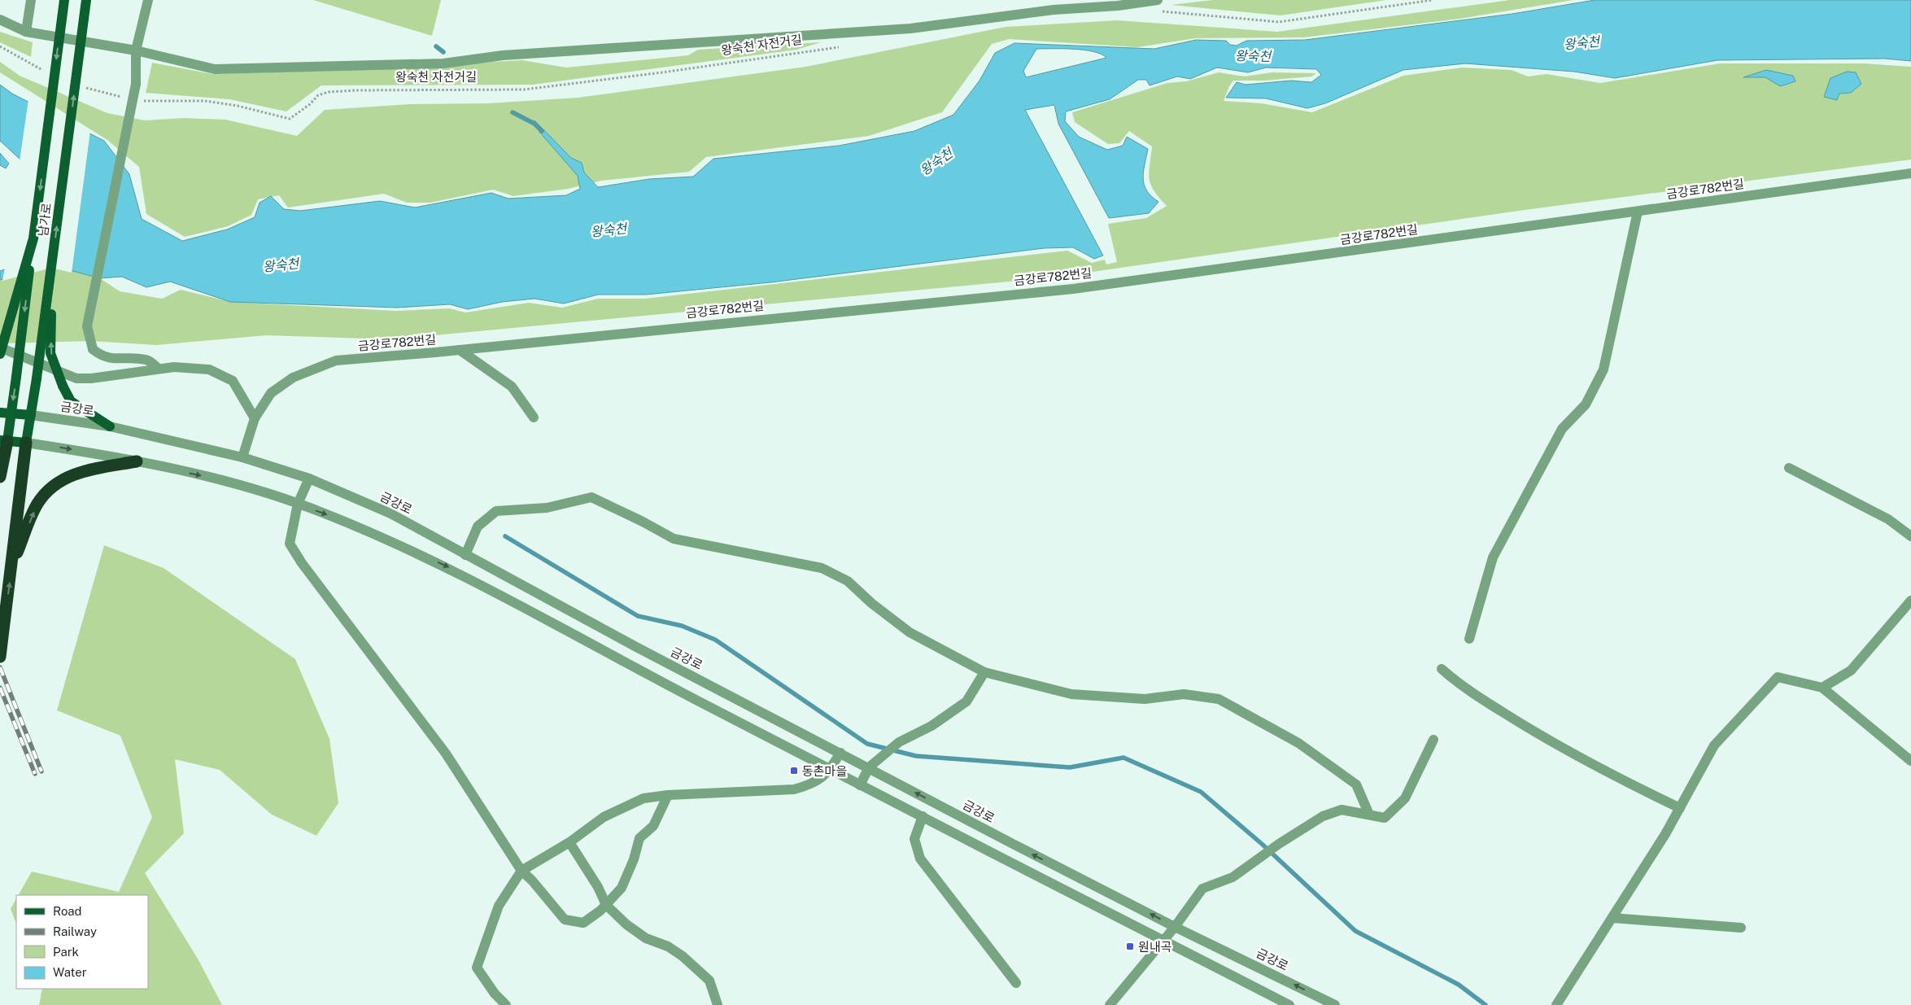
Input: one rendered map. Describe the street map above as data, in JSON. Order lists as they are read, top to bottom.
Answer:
{
  "streets": {
    "main road": ["남가로", "금강로"],
    "street": ["금강로782번길"],
    "path": ["왕숙천 자전거길"]
  },
  "crossings": [
    ["금강로782번길", "금강로"],
    ["남가로", "금강로"]
  ],
  "one_way": ["금강로"],
  "water": ["왕숙천"],
  "places": {
    "transit": ["동촌마을", "원내곡"]
  },
  "legend": [
    "Road",
    "Railway",
    "Park",
    "Water"
  ]
}
